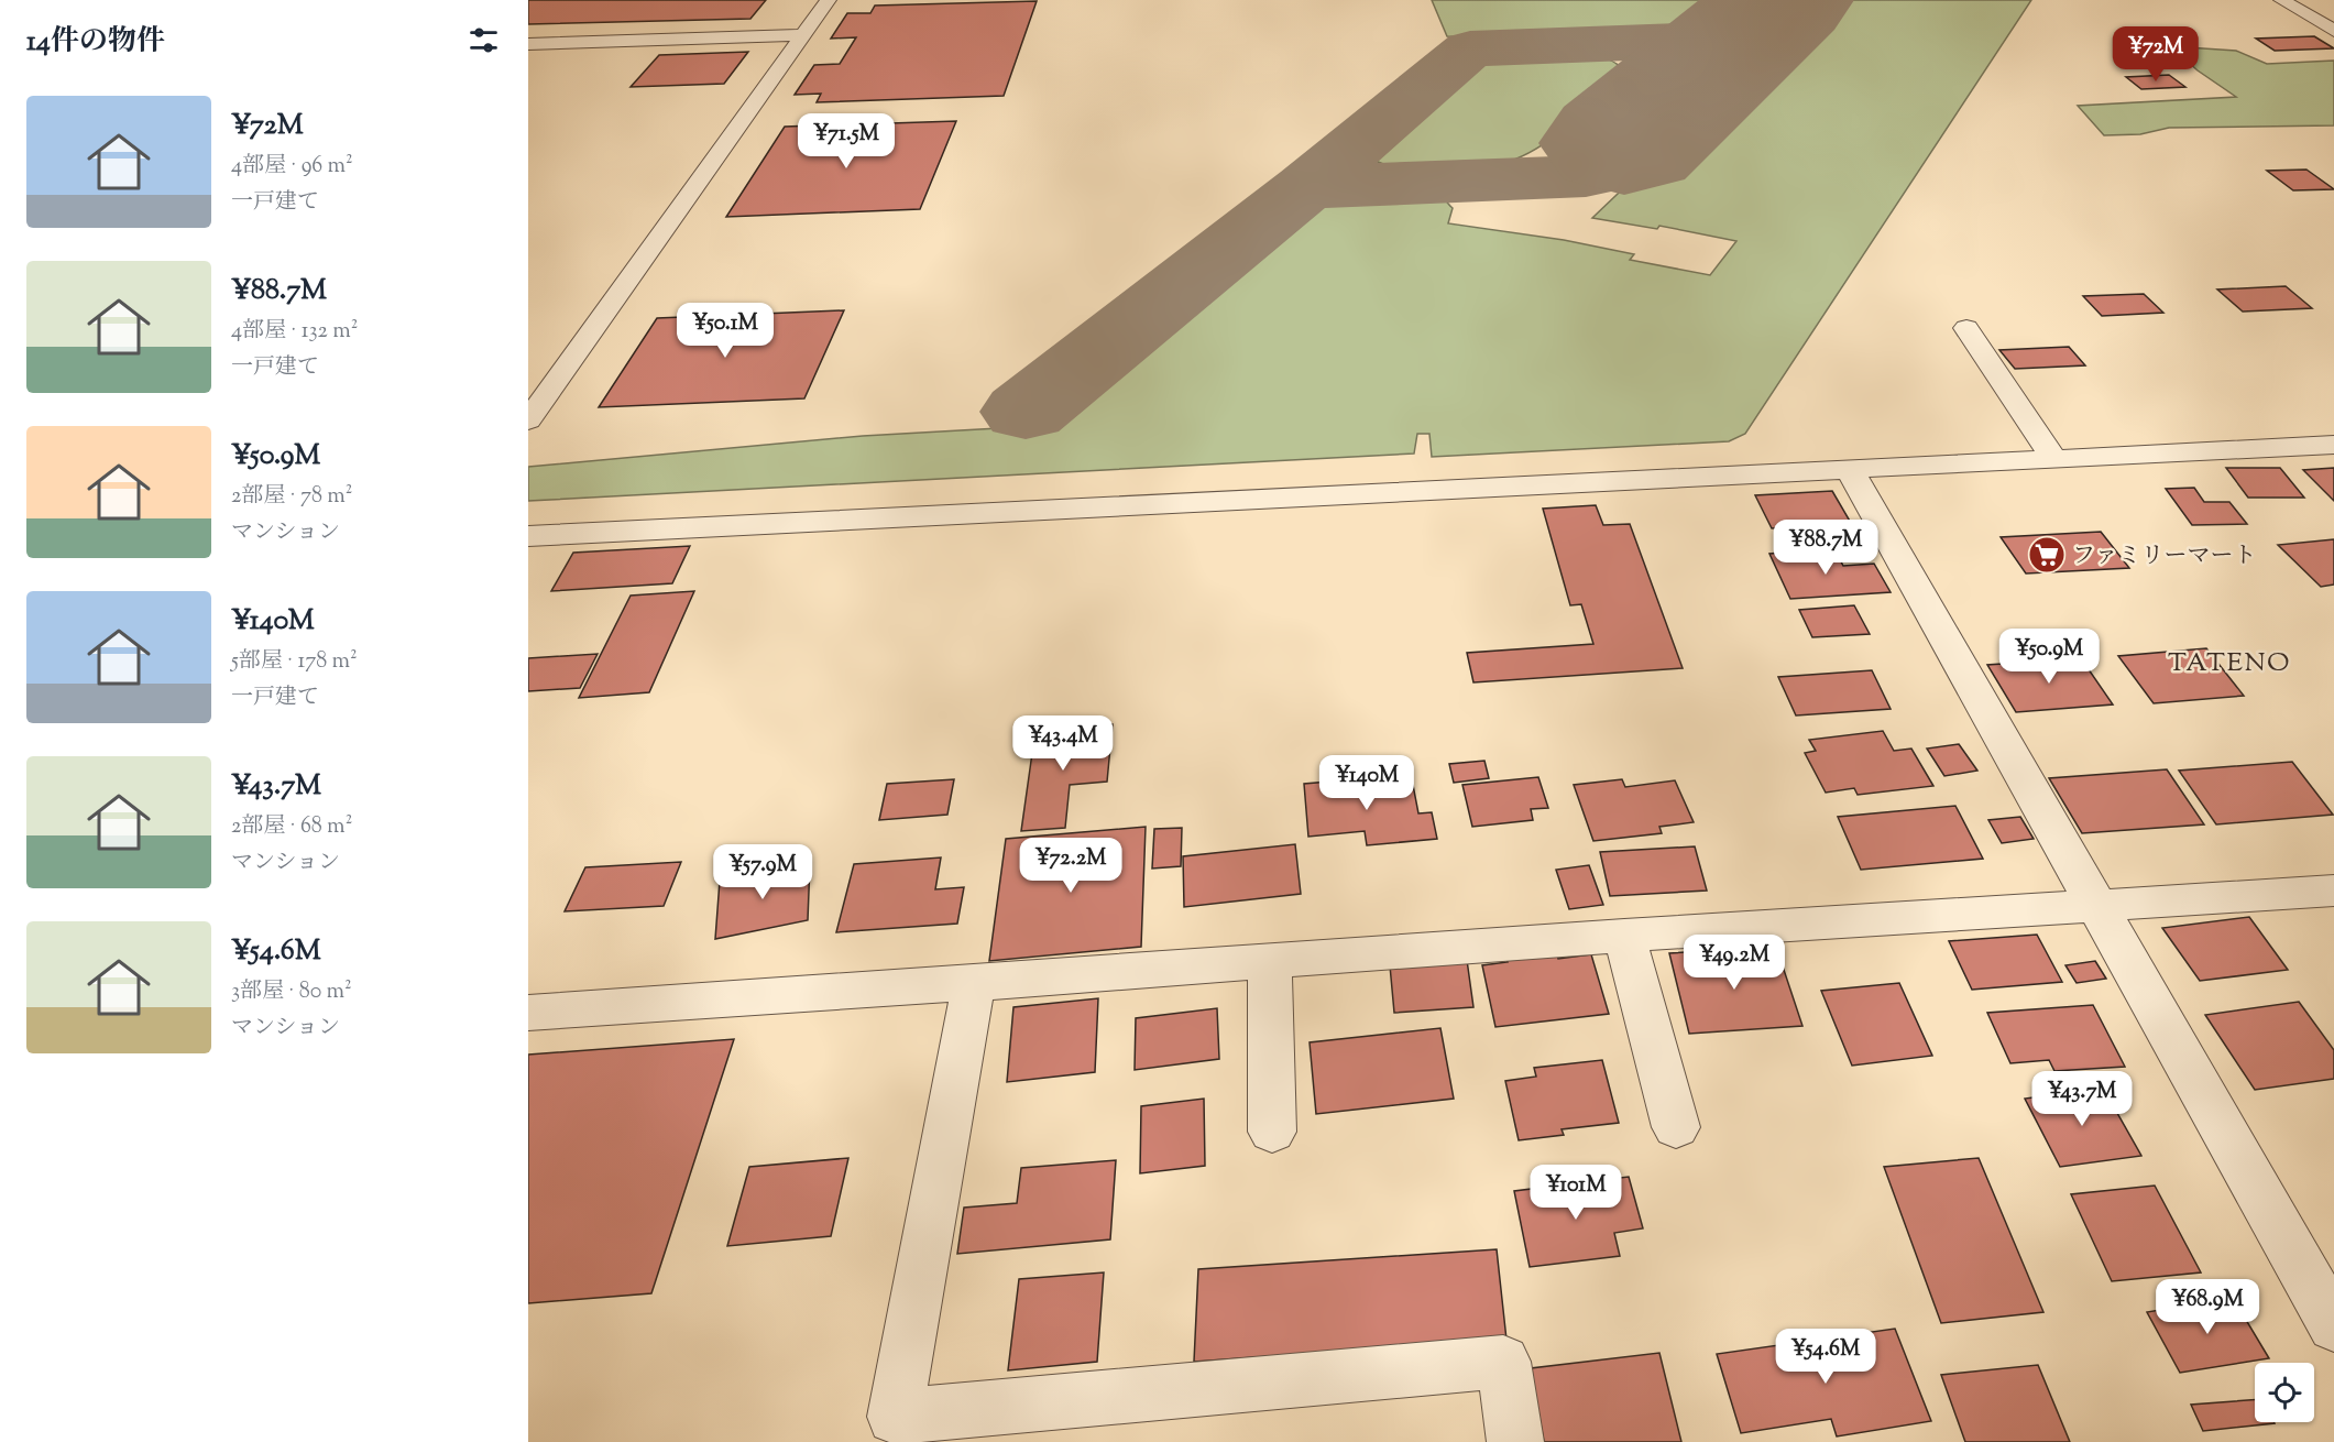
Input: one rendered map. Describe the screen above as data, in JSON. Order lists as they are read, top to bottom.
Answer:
{
  "districts": ["TATENO"],
  "places": {
    "supermarket": ["ファミリーマート"]
  },
  "page": {
    "heading": "14件の物件",
    "price": [
      "¥72M",
      "¥71.5M",
      "¥50.1M",
      "¥88.7M",
      "¥50.9M",
      "¥43.4M",
      "¥140M",
      "¥72.2M",
      "¥57.9M",
      "¥49.2M",
      "¥43.7M",
      "¥101M",
      "¥68.9M",
      "¥54.6M"
    ],
    "list": [
      {
        "name": "¥72M",
        "note": "4部屋 · 96 m² · 一戸建て"
      },
      {
        "name": "¥88.7M",
        "note": "4部屋 · 132 m² · 一戸建て"
      },
      {
        "name": "¥50.9M",
        "note": "2部屋 · 78 m² · マンション"
      },
      {
        "name": "¥140M",
        "note": "5部屋 · 178 m² · 一戸建て"
      },
      {
        "name": "¥43.7M",
        "note": "2部屋 · 68 m² · マンション"
      },
      {
        "name": "¥54.6M",
        "note": "3部屋 · 80 m² · マンション"
      }
    ]
  }
}
